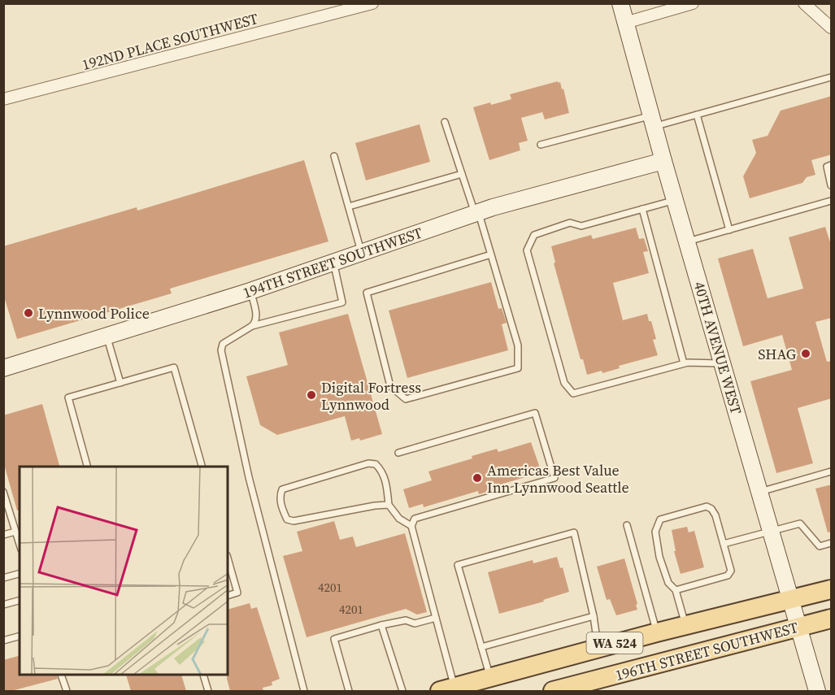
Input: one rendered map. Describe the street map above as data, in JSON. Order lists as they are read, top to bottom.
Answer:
{
  "streets": {
    "main road": ["WA 524", "196TH STREET SOUTHWEST"],
    "street": ["192ND PLACE SOUTHWEST", "194TH STREET SOUTHWEST", "40TH AVENUE WEST"]
  },
  "crossings": [
    ["194TH STREET SOUTHWEST", "40TH AVENUE WEST"],
    ["40TH AVENUE WEST", "196TH STREET SOUTHWEST"]
  ],
  "places": [
    "Lynnwood Police",
    "SHAG",
    "Digital Fortress Lynnwood",
    "Americas Best Value Inn Lynnwood Seattle"
  ],
  "house_numbers": ["4201", "4201"]
}
